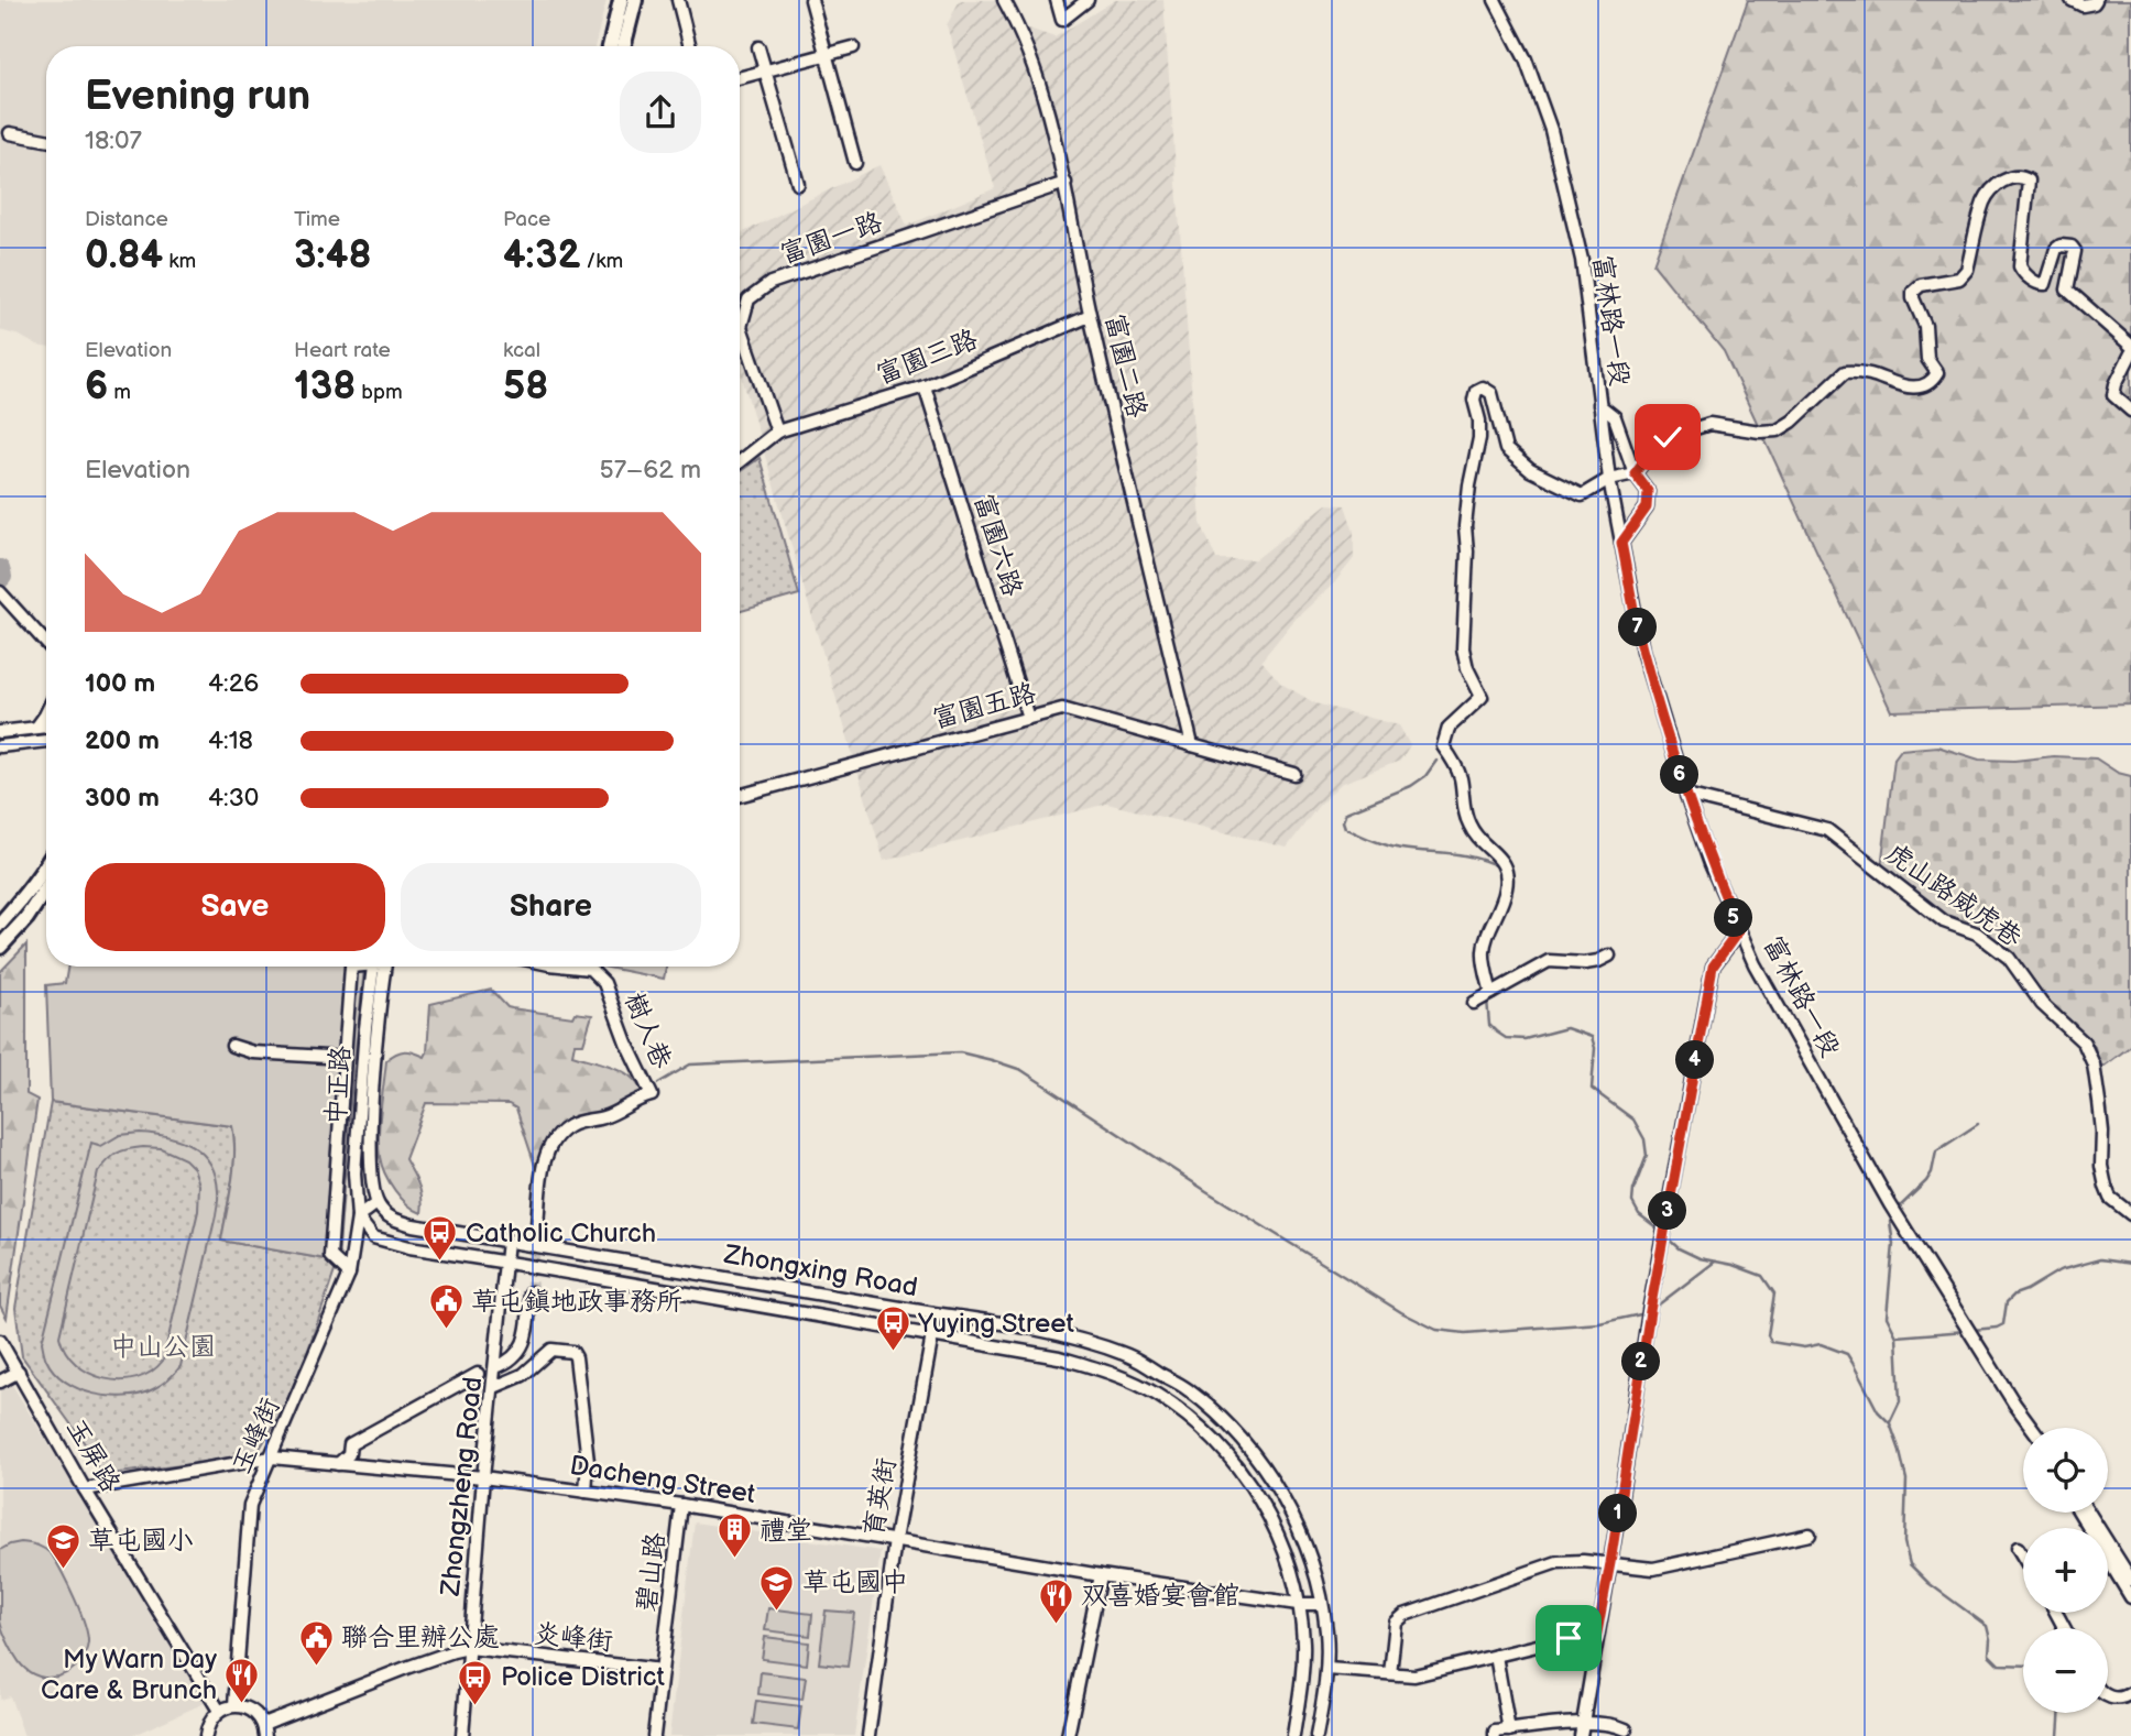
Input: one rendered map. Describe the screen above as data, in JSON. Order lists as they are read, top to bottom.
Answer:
{
  "streets": {
    "street": [
      "富園一路",
      "富林路一段",
      "富園三路",
      "富園二路",
      "富園六路",
      "富園五路",
      "虎山路威虎巷",
      "樹人巷",
      "中正路",
      "Zhongxing Road",
      "玉峰街",
      "玉屏路",
      "Dacheng Street",
      "Zhongzheng Road",
      "育英街",
      "碧山路",
      "炎峰街"
    ]
  },
  "crossings": [
    ["富園一路", "富園三路"],
    ["富園一路", "富園二路"],
    ["富林路一段", "虎山路威虎巷"],
    ["富園三路", "富園二路"],
    ["富園三路", "富園六路"],
    ["富園二路", "富園五路"],
    ["富園六路", "富園五路"],
    ["中正路", "Zhongxing Road"],
    ["中正路", "玉峰街"],
    ["Zhongxing Road", "玉峰街"],
    ["Zhongxing Road", "Dacheng Street"],
    ["Zhongxing Road", "Zhongzheng Road"],
    ["Zhongxing Road", "育英街"],
    ["玉峰街", "Dacheng Street"],
    ["玉屏路", "Dacheng Street"],
    ["Dacheng Street", "Zhongzheng Road"],
    ["Dacheng Street", "育英街"],
    ["Dacheng Street", "碧山路"],
    ["Zhongzheng Road", "炎峰街"],
    ["碧山路", "炎峰街"]
  ],
  "parks": ["中山公園"],
  "places": {
    "bus stop": ["Catholic Church", "Yuying Street", "Police District"],
    "public building": ["草屯鎮地政事務所", "聯合里辦公處"],
    "building": ["禮堂"],
    "school or university": ["草屯國小", "草屯國中"],
    "restaurant": ["双喜婚宴會館", "My Warn Day Care & Brunch"]
  },
  "page": {
    "heading": ["Evening run", "18:07"],
    "stats": [
      ["Distance", "0.84 km"],
      ["Time", "3:48"],
      ["Pace", "4:32 /km"],
      ["Elevation", "6 m"],
      ["Heart rate", "138 bpm"],
      ["kcal", "58"]
    ],
    "chart": ["Elevation", "57–62 m"],
    "pins": [
      "7",
      "6",
      "5",
      "4",
      "3",
      "2",
      "1"
    ],
    "list": [
      {
        "name": "100 m",
        "note": "4:26"
      },
      {
        "name": "200 m",
        "note": "4:18"
      },
      {
        "name": "300 m",
        "note": "4:30"
      }
    ],
    "buttons": ["Save", "Share"],
    "map_buttons": ["+", "−"]
  }
}
